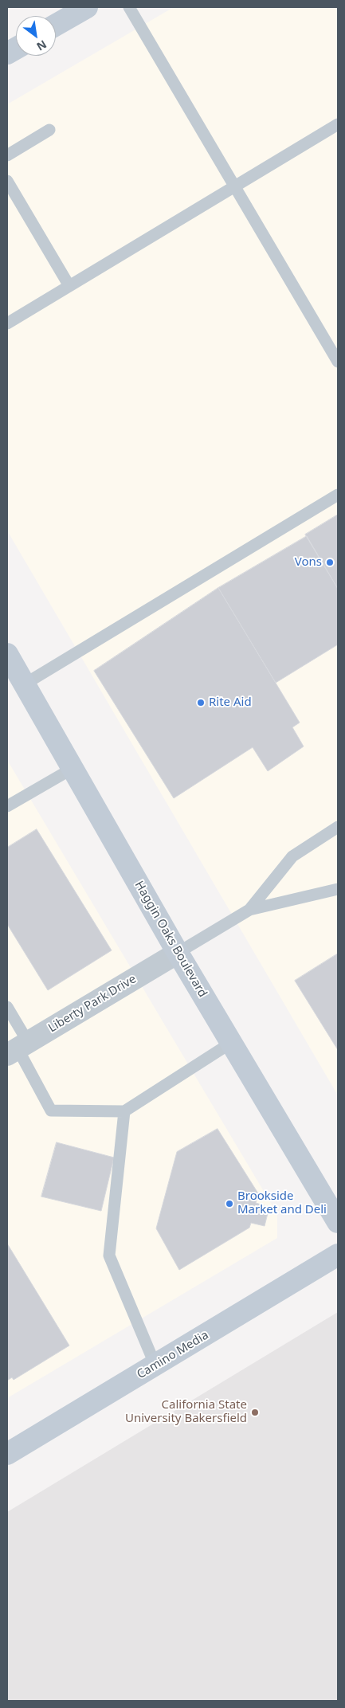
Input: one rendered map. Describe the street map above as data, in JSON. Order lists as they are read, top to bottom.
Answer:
{
  "streets": {
    "street": ["Haggin Oaks Boulevard", "Liberty Park Drive", "Camino Media"]
  },
  "crossings": [
    ["Haggin Oaks Boulevard", "Liberty Park Drive"]
  ],
  "places": [
    "Vons",
    "Rite Aid",
    "Brookside Market and Deli",
    "California State University Bakersfield"
  ],
  "north": "bottom right"
}
